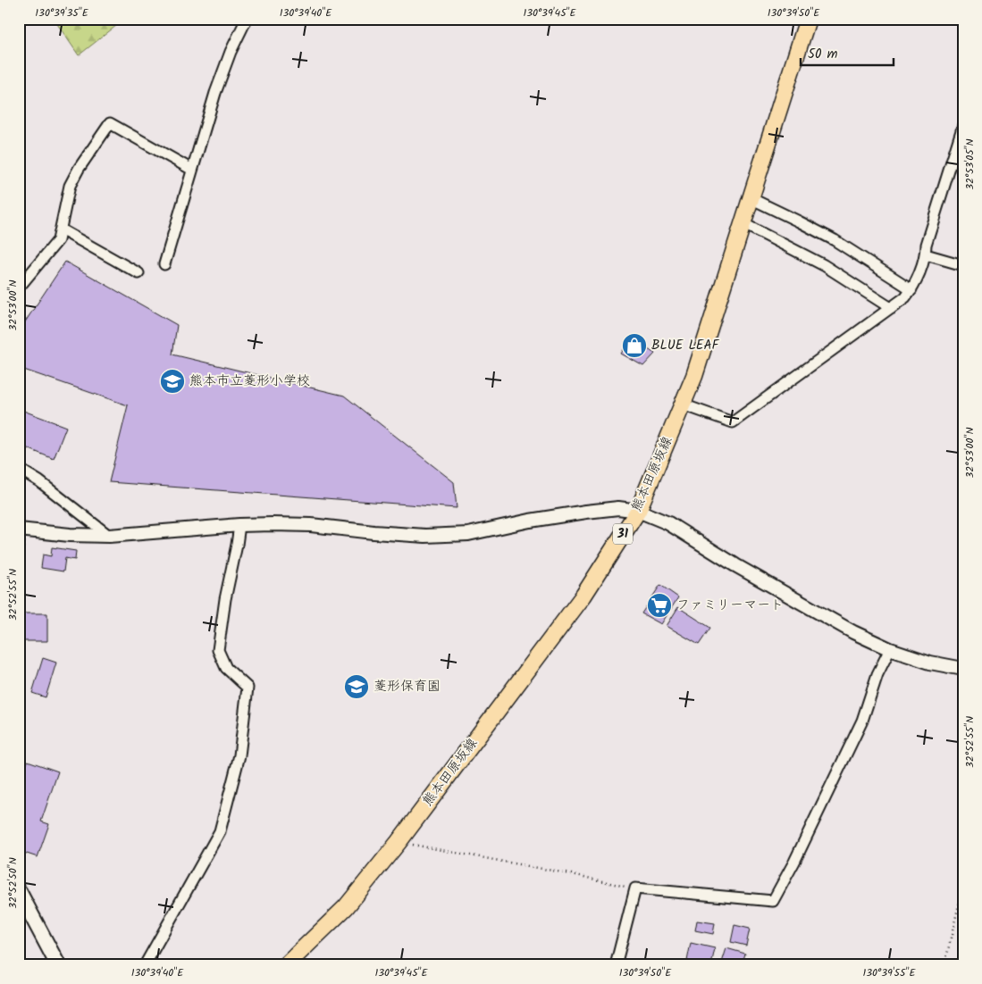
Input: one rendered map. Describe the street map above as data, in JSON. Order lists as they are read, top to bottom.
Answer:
{
  "streets": {
    "main road": ["熊本田原坂線", "31"]
  },
  "places": {
    "shop": ["BLUE LEAF"],
    "school or university": ["熊本市立菱形小学校", "菱形保育園"],
    "supermarket": ["ファミリーマート"]
  },
  "scale_bar": "50 m",
  "coordinates": [
    "130°39'35\"E",
    "130°39'40\"E",
    "130°39'45\"E",
    "130°39'50\"E",
    "32°53'05\"N",
    "32°53'00\"N",
    "32°52'55\"N",
    "32°52'50\"N",
    "130°39'55\"E"
  ]
}
